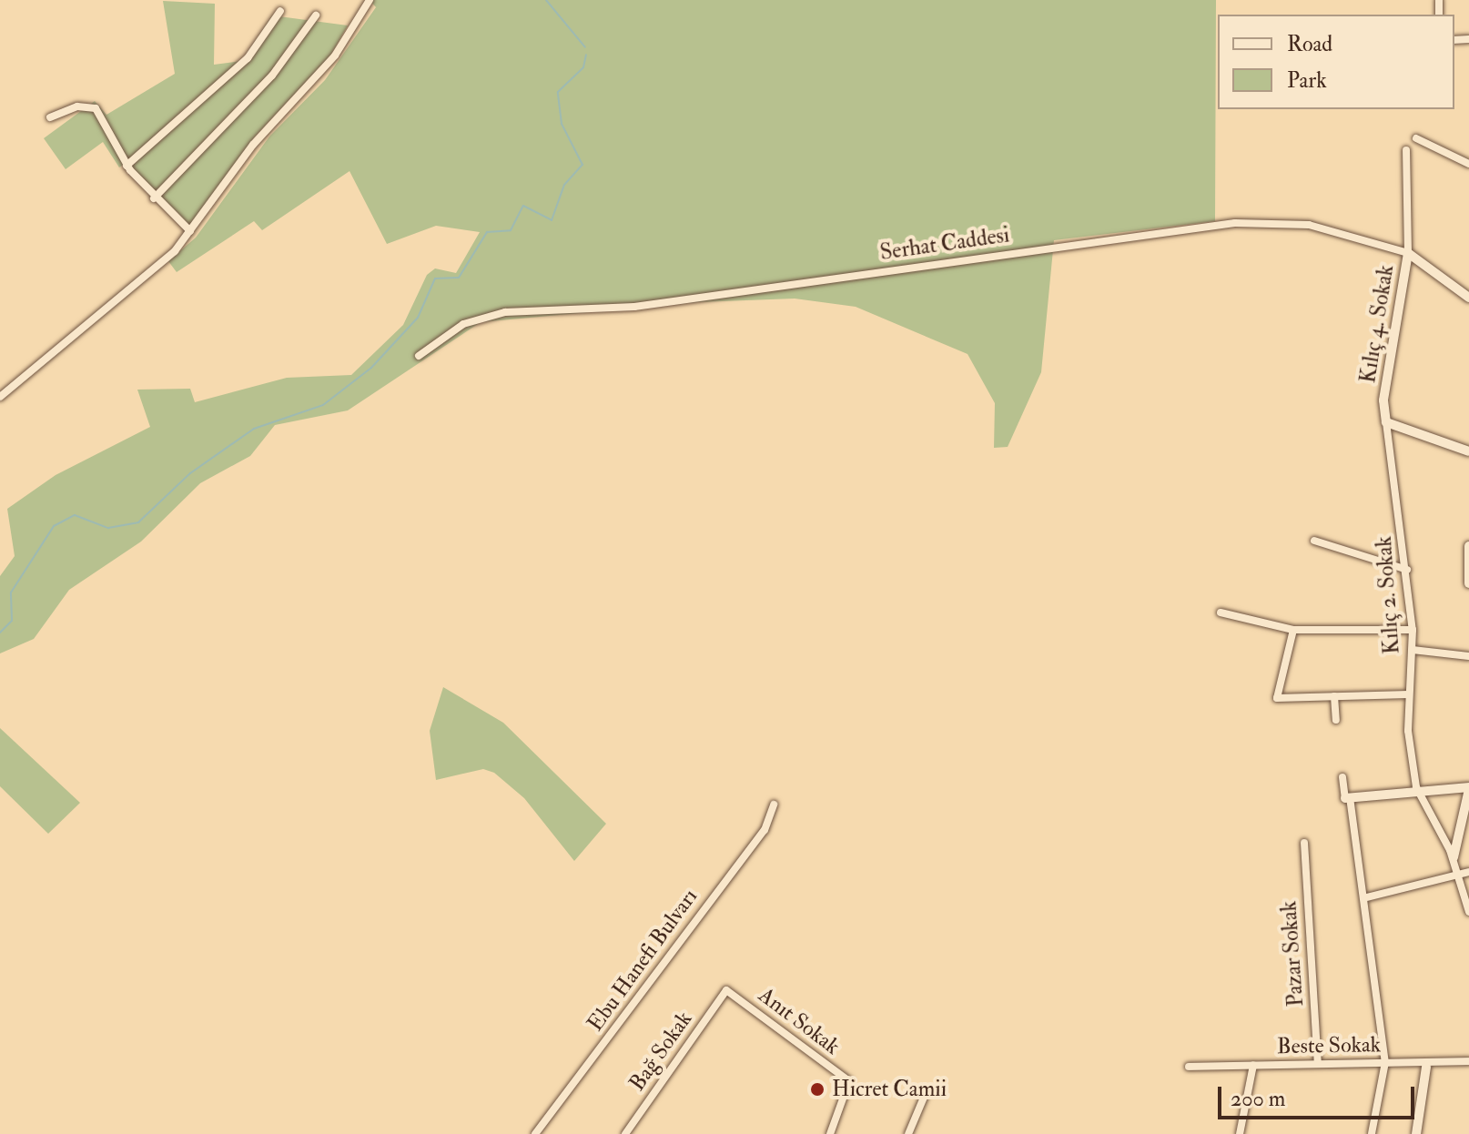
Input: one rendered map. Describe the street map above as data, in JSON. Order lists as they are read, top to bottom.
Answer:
{
  "streets": {
    "street": [
      "Serhat Caddesi",
      "Kılıç 4. Sokak",
      "Kılıç 2. Sokak",
      "Pazar Sokak",
      "Ebu Hanefi Bulvarı",
      "Anıt Sokak",
      "Beste Sokak",
      "Bağ Sokak"
    ]
  },
  "crossings": [
    ["Serhat Caddesi", "Kılıç 4. Sokak"],
    ["Kılıç 4. Sokak", "Kılıç 2. Sokak"],
    ["Pazar Sokak", "Beste Sokak"],
    ["Anıt Sokak", "Bağ Sokak"]
  ],
  "places": ["Hicret Camii"],
  "legend": ["Road", "Park"],
  "scale_bar": "200 m"
}
